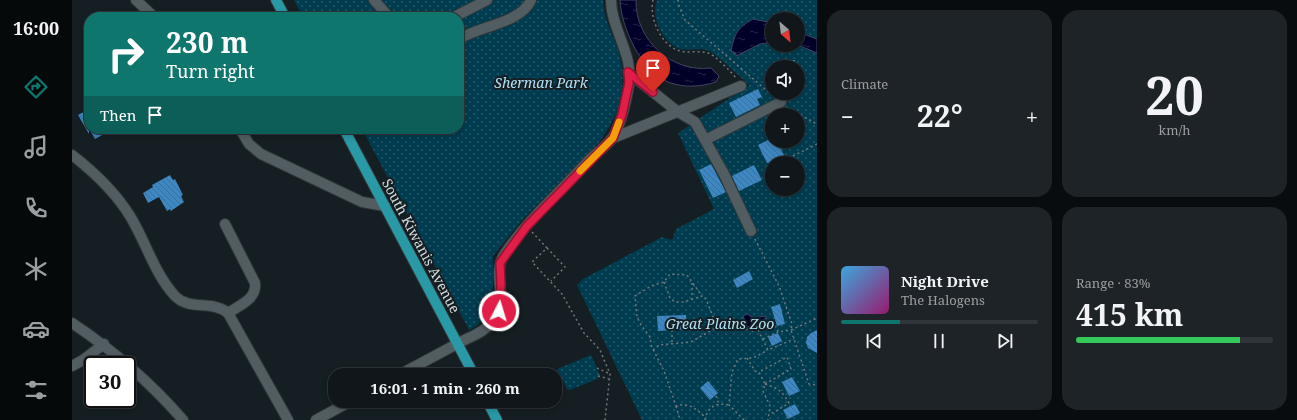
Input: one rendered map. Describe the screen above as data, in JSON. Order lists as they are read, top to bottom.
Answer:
{
  "streets": {
    "main road": ["South Kiwanis Avenue"]
  },
  "parks": ["Sherman Park", "Great Plains Zoo"],
  "north": "bottom right",
  "page": {
    "tabs": "16:00",
    "tile": [
      "Climate",
      ["20", "km/h"],
      ["Range · 83%", "415 km"]
    ],
    "map_buttons": ["+", "−"],
    "turn": ["230 m", "Turn right"],
    "then": "Then",
    "heat": ["−", "22°", "+"],
    "song": ["Night Drive", "The Halogens"],
    "limit": "30",
    "trip": "16:01 · 1 min · 260 m"
  }
}
